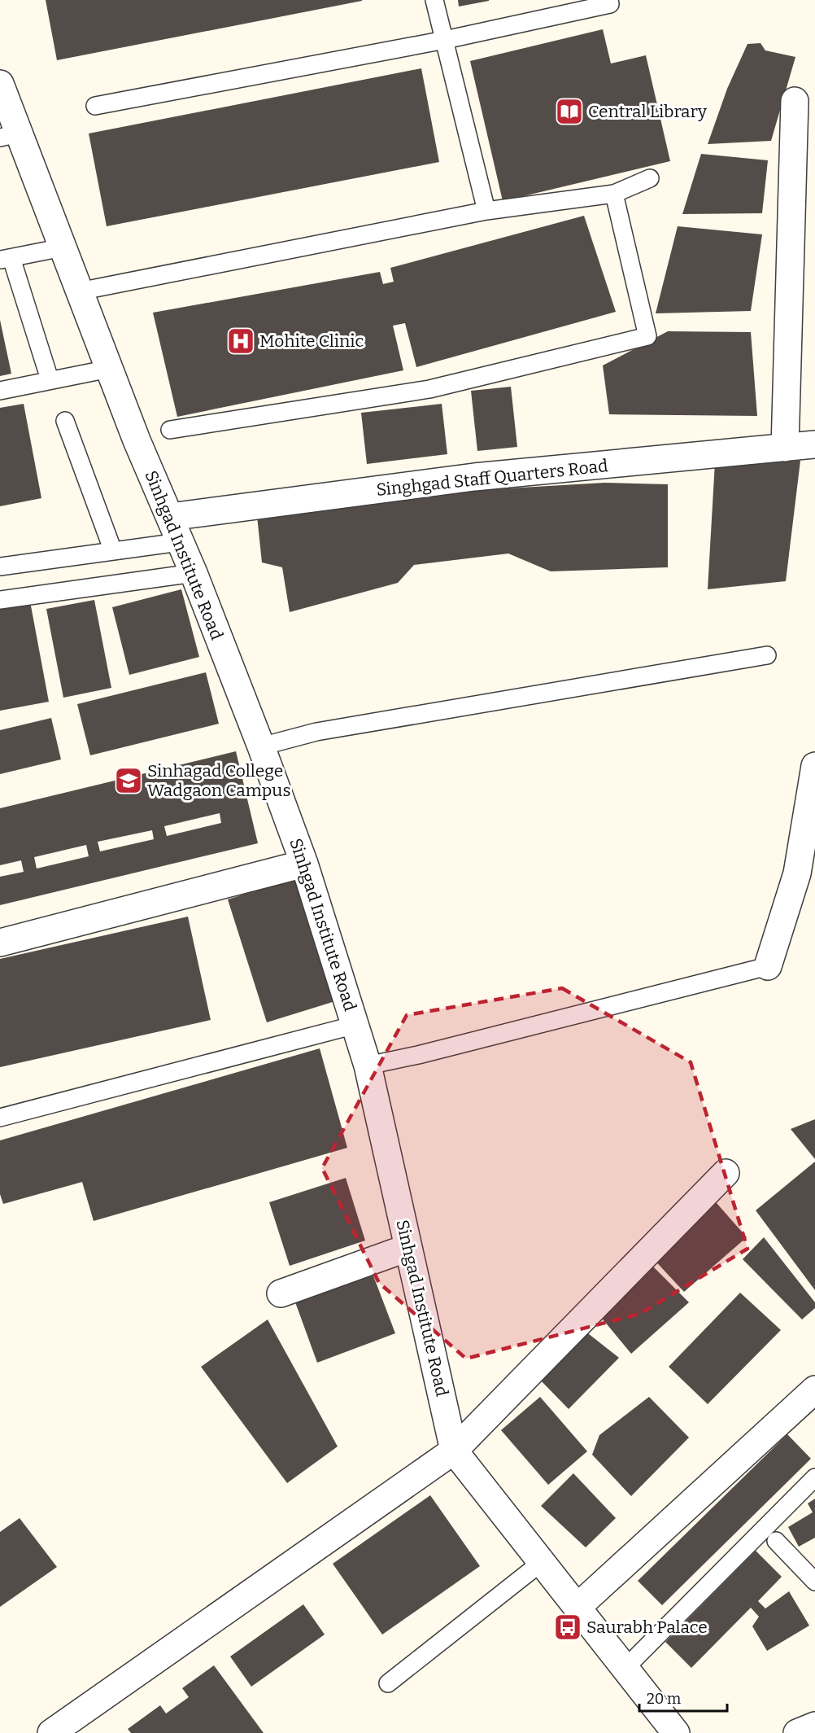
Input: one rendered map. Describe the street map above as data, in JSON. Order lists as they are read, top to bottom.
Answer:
{
  "streets": {
    "street": ["Singhgad Staff Quarters Road", "Sinhgad Institute Road"]
  },
  "crossings": [
    ["Singhgad Staff Quarters Road", "Sinhgad Institute Road"]
  ],
  "places": {
    "library": ["Central Library"],
    "hospital": ["Mohite Clinic"],
    "school or university": ["Sinhagad College Wadgaon Campus"],
    "bus stop": ["Saurabh Palace"]
  },
  "scale_bar": "20 m"
}
